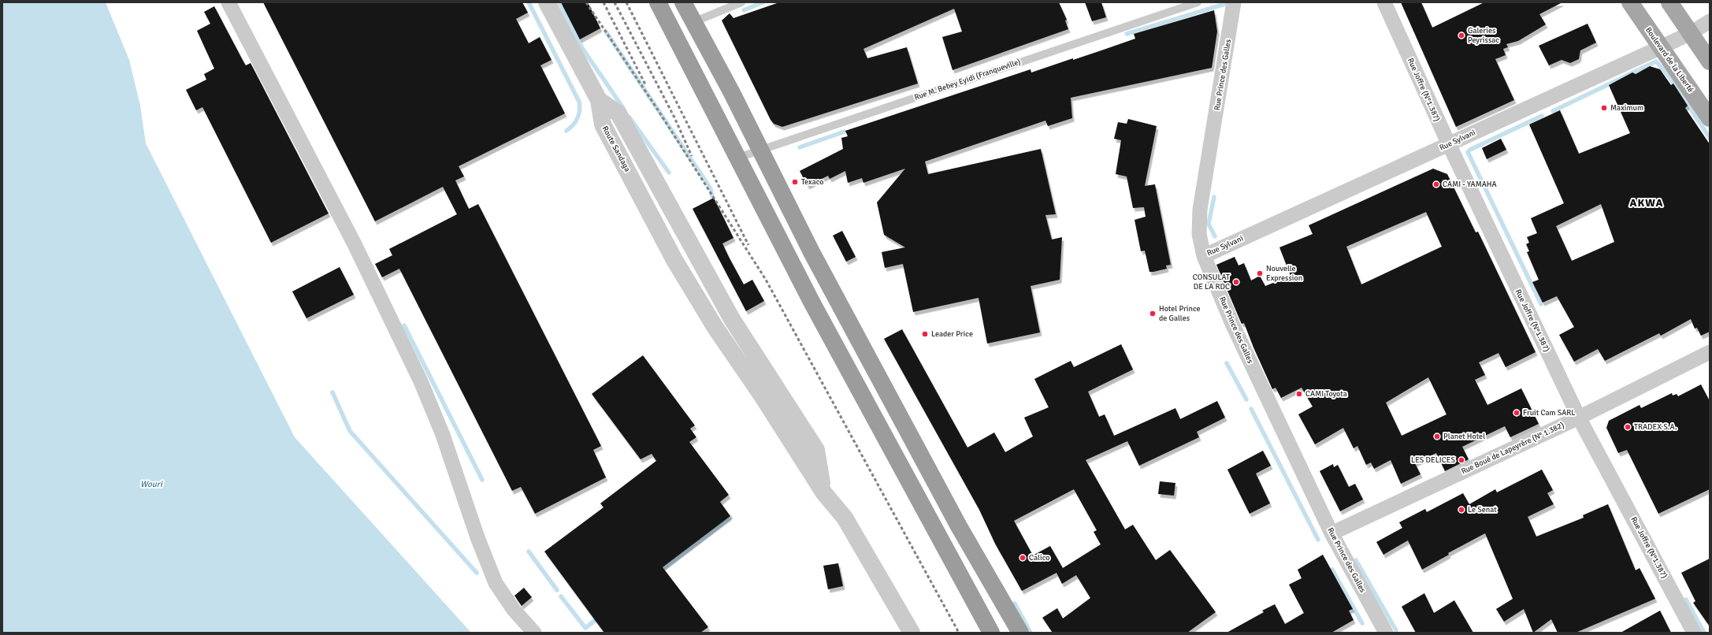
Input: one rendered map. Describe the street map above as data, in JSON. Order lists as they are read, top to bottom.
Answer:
{
  "streets": {
    "main road": ["Boulevard de la Liberté"],
    "street": [
      "Rue Prince des Galles",
      "Rue Joffre (N°1.387)",
      "Rue Sylvani",
      "Route Sandaga",
      "Rue Boué de Lapeyrère (N° 1.382)"
    ],
    "lane": ["Rue M. Bebey Eyidi (Franqueville)"]
  },
  "crossings": [
    ["Boulevard de la Liberté", "Rue Sylvani"],
    ["Rue Prince des Galles", "Rue Sylvani"],
    ["Rue Prince des Galles", "Rue Boué de Lapeyrère (N° 1.382)"],
    ["Rue Joffre (N°1.387)", "Rue Sylvani"],
    ["Rue Joffre (N°1.387)", "Rue Boué de Lapeyrère (N° 1.382)"]
  ],
  "districts": ["AKWA"],
  "water": ["Wouri"],
  "places": [
    "Galeries Peyrissac",
    "Maximum",
    "Texaco",
    "CAMI - YAMAHA",
    "Nouvelle Expression",
    "CONSULAT DE LA RDC",
    "Hotel Prince de Galles",
    "Leader Price",
    "CAMI Toyota",
    "Fruit Cam SARL",
    "TRADEX S.A.",
    "Planet Hotel",
    "LES DELICES",
    "Le Senat",
    "Calico"
  ]
}
